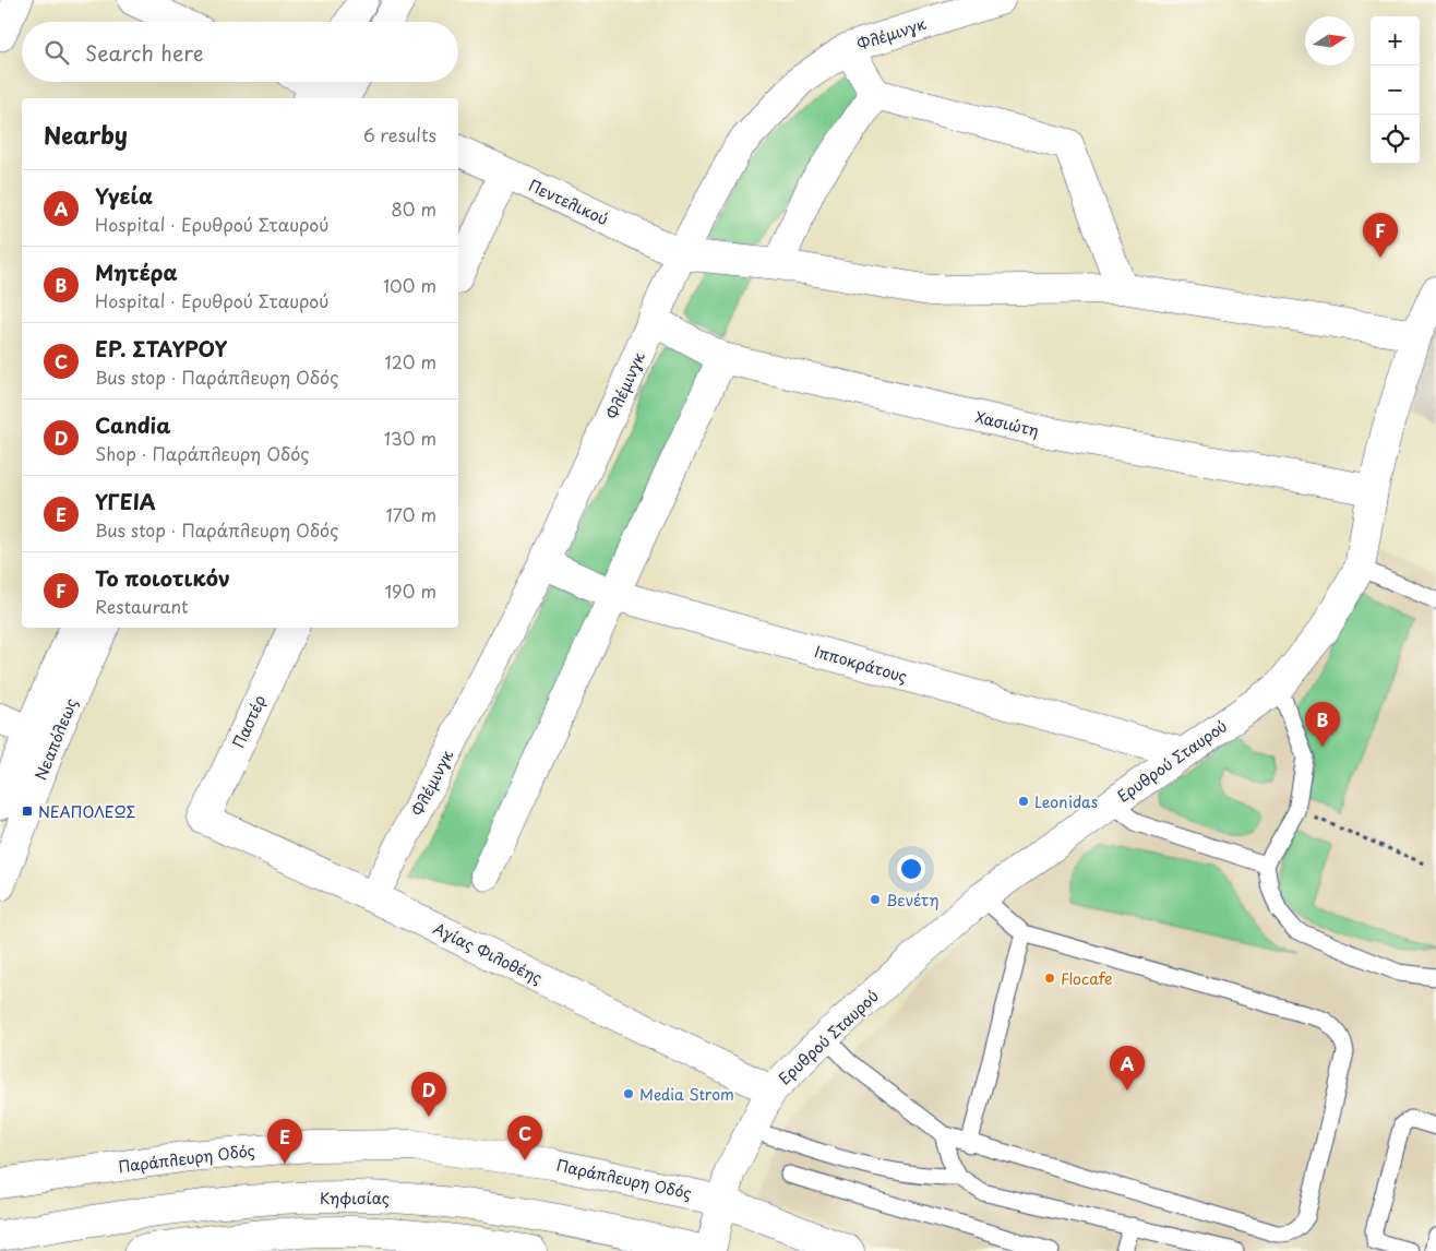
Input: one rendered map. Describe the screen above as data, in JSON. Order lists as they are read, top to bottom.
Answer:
{
  "streets": {
    "street": [
      "Φλέμινγκ",
      "Πεντελικού",
      "Χασιώτη",
      "Ιπποκράτους",
      "Παστέρ",
      "Νεαπόλεως",
      "Ερυθρού Σταυρού",
      "Αγίας Φιλοθέης",
      "Παράπλευρη Οδός",
      "Κηφισίας"
    ]
  },
  "crossings": [
    ["Φλέμινγκ", "Πεντελικού"],
    ["Φλέμινγκ", "Χασιώτη"],
    ["Φλέμινγκ", "Ιπποκράτους"],
    ["Φλέμινγκ", "Αγίας Φιλοθέης"],
    ["Πεντελικού", "Ερυθρού Σταυρού"],
    ["Χασιώτη", "Ερυθρού Σταυρού"],
    ["Ιπποκράτους", "Ερυθρού Σταυρού"],
    ["Παστέρ", "Αγίας Φιλοθέης"],
    ["Ερυθρού Σταυρού", "Αγίας Φιλοθέης"],
    ["Ερυθρού Σταυρού", "Παράπλευρη Οδός"]
  ],
  "places": {
    "other": [
      "Leonidas",
      "Βενέτη",
      "Flocafe",
      "Media Strom"
    ],
    "transit": ["ΝΕΑΠΟΛΕΩΣ"]
  },
  "north": "right",
  "page": {
    "map_buttons": ["+", "−"],
    "search": "Search here",
    "heading": ["Nearby", "6 results"],
    "list": [
      {
        "mark": "A",
        "name": "Υγεία",
        "note": "Hospital · Ερυθρού Σταυρού",
        "value": "80 m"
      },
      {
        "mark": "B",
        "name": "Μητέρα",
        "note": "Hospital · Ερυθρού Σταυρού",
        "value": "100 m"
      },
      {
        "mark": "C",
        "name": "ΕΡ. ΣΤΑΥΡΟΥ",
        "note": "Bus stop · Παράπλευρη Οδός",
        "value": "120 m"
      },
      {
        "mark": "D",
        "name": "Candia",
        "note": "Shop · Παράπλευρη Οδός",
        "value": "130 m"
      },
      {
        "mark": "E",
        "name": "ΥΓΕΙΑ",
        "note": "Bus stop · Παράπλευρη Οδός",
        "value": "170 m"
      },
      {
        "mark": "F",
        "name": "Το ποιοτικόν",
        "note": "Restaurant",
        "value": "190 m"
      }
    ],
    "pins": [
      "F",
      "B",
      "A",
      "D",
      "C",
      "E"
    ]
  }
}
